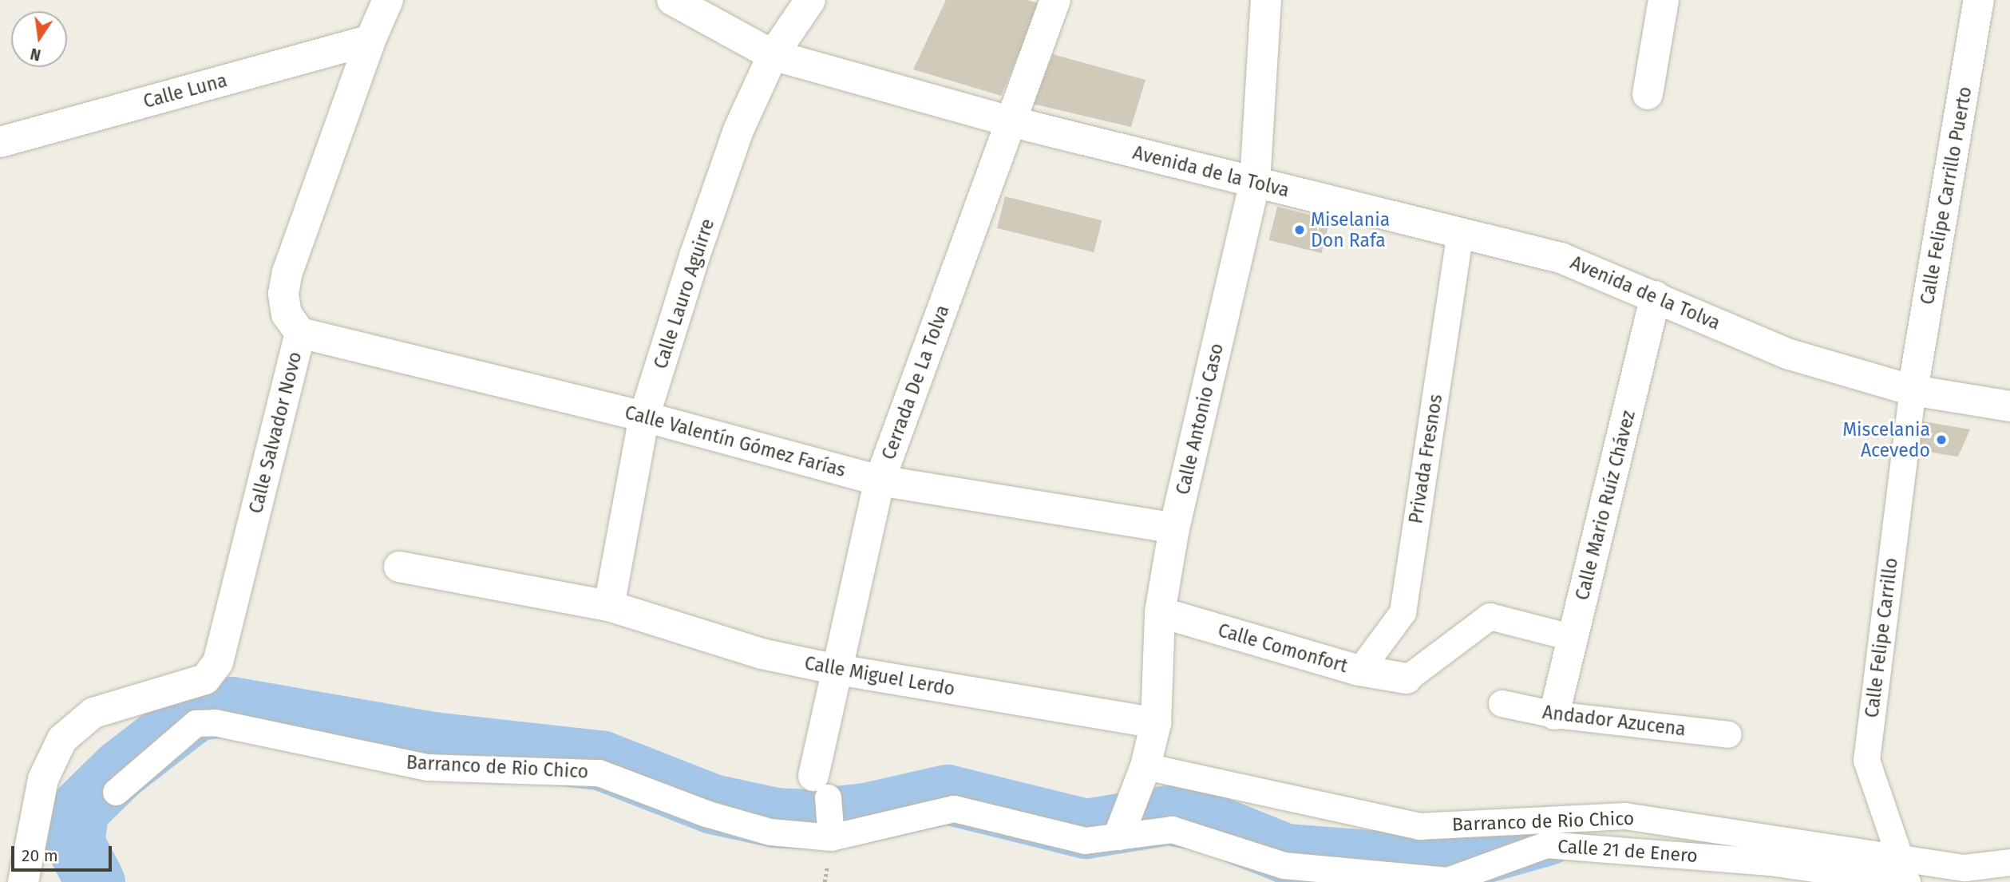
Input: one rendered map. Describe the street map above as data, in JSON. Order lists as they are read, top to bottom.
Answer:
{
  "streets": {
    "street": [
      "Calle Luna",
      "Avenida de la Tolva",
      "Calle Felipe Carrillo Puerto",
      "Calle Lauro Aguirre",
      "Cerrada De La Tolva",
      "Calle Antonio Caso",
      "Calle Salvador Novo",
      "Calle Valentín Gómez Farías",
      "Privada Fresnos",
      "Calle Mario Ruíz Chávez",
      "Calle Felipe Carrillo",
      "Calle Comonfort",
      "Calle Miguel Lerdo",
      "Andador Azucena",
      "Barranco de Rio Chico",
      "Calle 21 de Enero"
    ]
  },
  "crossings": [
    ["Calle Luna", "Calle Salvador Novo"],
    ["Avenida de la Tolva", "Calle Felipe Carrillo Puerto"],
    ["Avenida de la Tolva", "Calle Lauro Aguirre"],
    ["Avenida de la Tolva", "Cerrada De La Tolva"],
    ["Avenida de la Tolva", "Calle Antonio Caso"],
    ["Avenida de la Tolva", "Privada Fresnos"],
    ["Avenida de la Tolva", "Calle Mario Ruíz Chávez"],
    ["Avenida de la Tolva", "Calle Felipe Carrillo"],
    ["Calle Felipe Carrillo Puerto", "Calle Felipe Carrillo"],
    ["Calle Lauro Aguirre", "Calle Valentín Gómez Farías"],
    ["Calle Lauro Aguirre", "Calle Miguel Lerdo"],
    ["Cerrada De La Tolva", "Calle Valentín Gómez Farías"],
    ["Cerrada De La Tolva", "Calle Miguel Lerdo"],
    ["Cerrada De La Tolva", "Barranco de Rio Chico"],
    ["Cerrada De La Tolva", "Calle 21 de Enero"],
    ["Calle Antonio Caso", "Calle Valentín Gómez Farías"],
    ["Calle Antonio Caso", "Calle Comonfort"],
    ["Calle Antonio Caso", "Calle Miguel Lerdo"],
    ["Calle Antonio Caso", "Barranco de Rio Chico"],
    ["Calle Antonio Caso", "Calle 21 de Enero"],
    ["Calle Salvador Novo", "Calle Valentín Gómez Farías"],
    ["Privada Fresnos", "Calle Comonfort"],
    ["Calle Mario Ruíz Chávez", "Andador Azucena"],
    ["Calle Felipe Carrillo", "Barranco de Rio Chico"],
    ["Calle Felipe Carrillo", "Calle 21 de Enero"],
    ["Barranco de Rio Chico", "Calle 21 de Enero"]
  ],
  "places": ["Miselania Don Rafa", "Miscelania Acevedo"],
  "scale_bar": "20 m",
  "north": "bottom"
}
